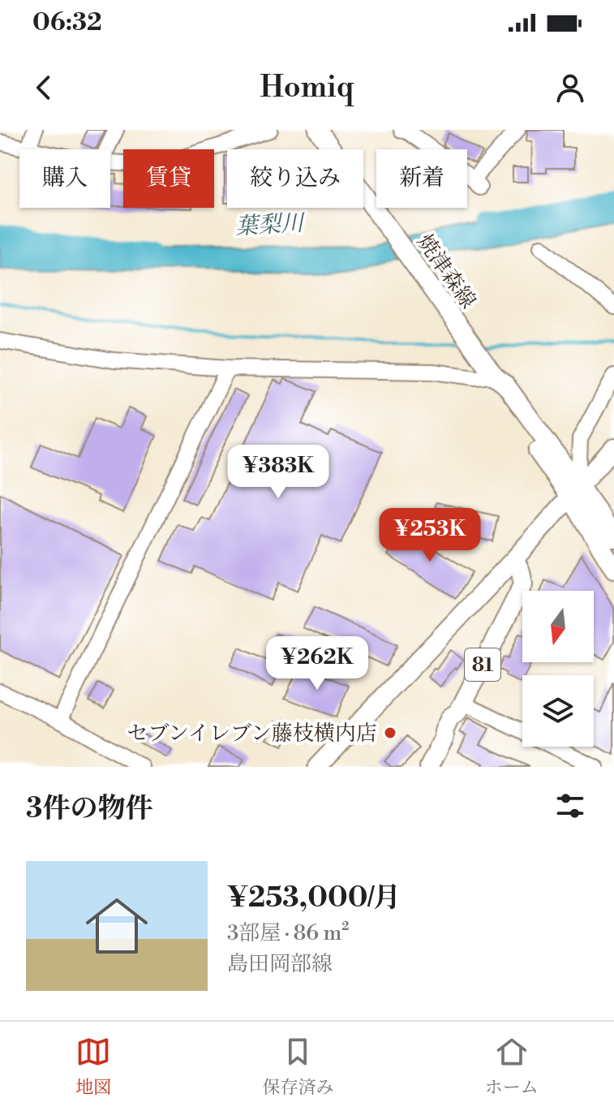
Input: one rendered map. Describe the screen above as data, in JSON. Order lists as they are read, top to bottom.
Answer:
{
  "streets": {
    "main road": ["焼津森線", "81"]
  },
  "water": ["葉梨川"],
  "places": ["セブンイレブン藤枝横内店"],
  "north": "bottom",
  "page": {
    "status": "06:32",
    "header": "Homiq",
    "chip": [
      "購入",
      "賃貸",
      "絞り込み",
      "新着"
    ],
    "price": ["¥383K", "¥253K", "¥262K"],
    "heading": "3件の物件",
    "list": [
      {
        "name": "¥253,000/月",
        "note": "3部屋 · 86 m² · 島田岡部線"
      }
    ],
    "tabs": ["地図", "保存済み", "ホーム"]
  }
}
